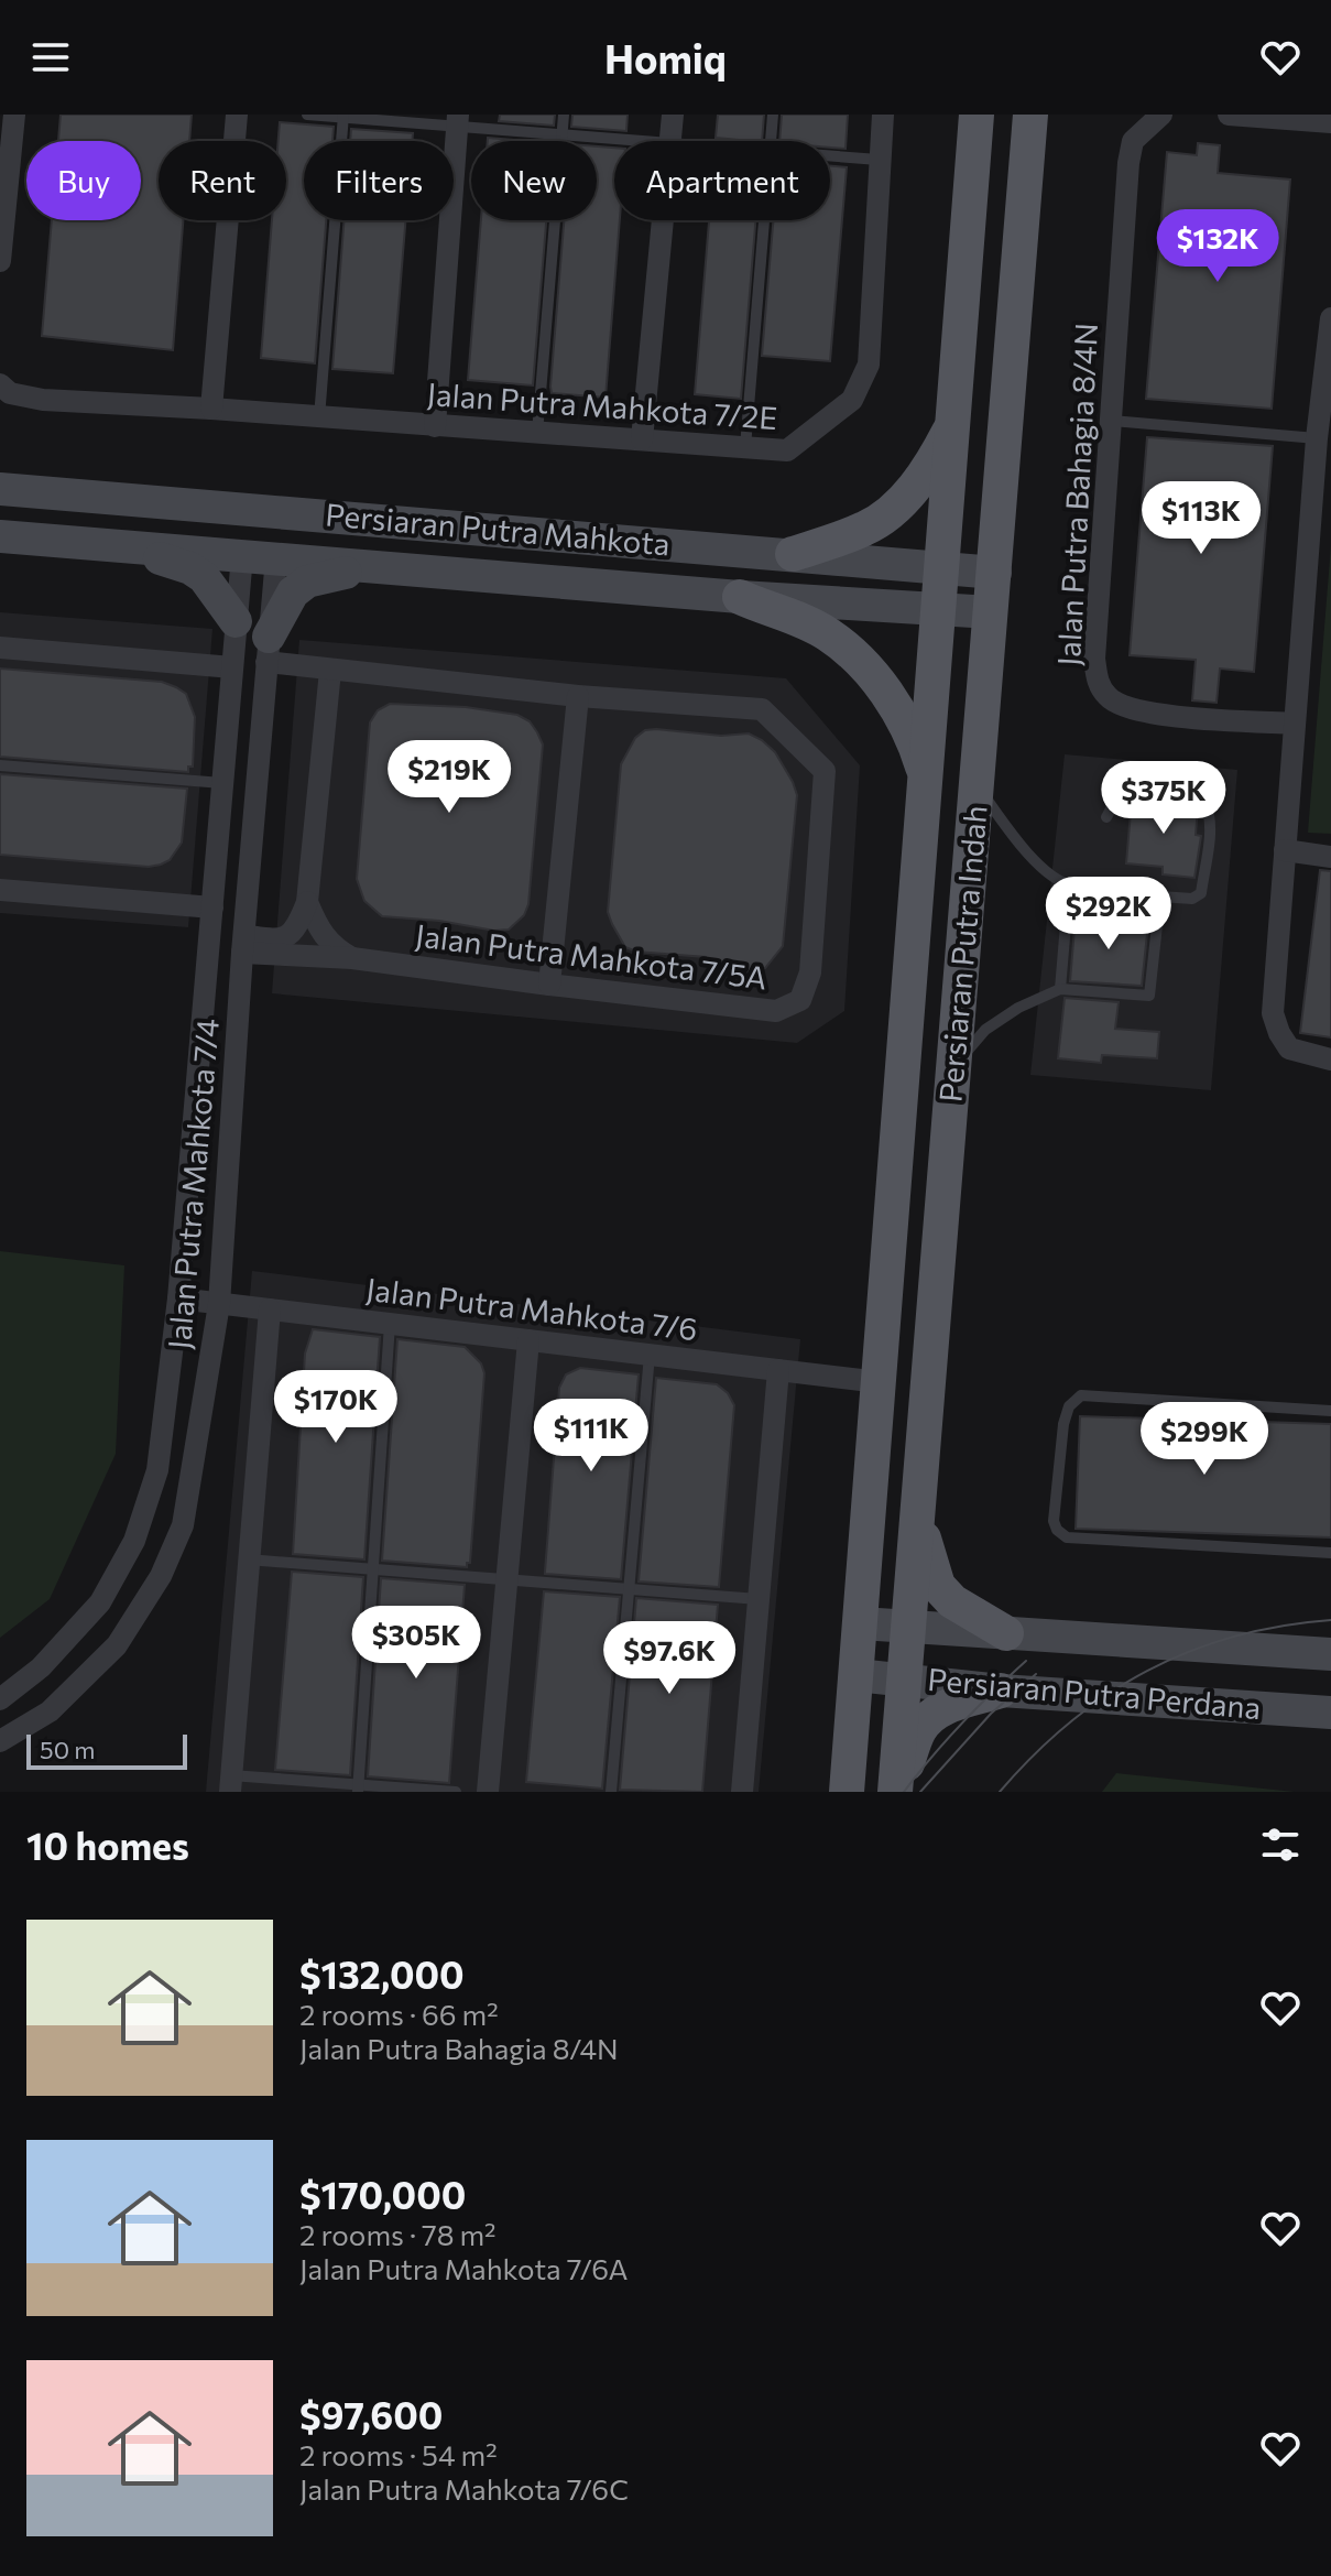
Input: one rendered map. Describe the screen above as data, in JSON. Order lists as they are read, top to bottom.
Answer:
{
  "streets": {
    "main road": ["Persiaran Putra Indah"],
    "street": [
      "Jalan Putra Mahkota 7/2E",
      "Jalan Putra Bahagia 8/4N",
      "Persiaran Putra Mahkota",
      "Jalan Putra Mahkota 7/5A",
      "Jalan Putra Mahkota 7/4",
      "Jalan Putra Mahkota 7/6",
      "Persiaran Putra Perdana"
    ]
  },
  "crossings": [
    ["Persiaran Putra Mahkota", "Persiaran Putra Indah"],
    ["Persiaran Putra Mahkota", "Jalan Putra Mahkota 7/4"],
    ["Persiaran Putra Indah", "Jalan Putra Mahkota 7/6"],
    ["Persiaran Putra Indah", "Persiaran Putra Perdana"],
    ["Jalan Putra Mahkota 7/5A", "Jalan Putra Mahkota 7/4"],
    ["Jalan Putra Mahkota 7/4", "Jalan Putra Mahkota 7/6"]
  ],
  "scale_bar": "50 m",
  "page": {
    "header": "Homiq",
    "chip": [
      "Buy",
      "Rent",
      "Filters",
      "New",
      "Apartment"
    ],
    "price": [
      "$132K",
      "$113K",
      "$219K",
      "$375K",
      "$292K",
      "$170K",
      "$111K",
      "$299K",
      "$305K",
      "$97.6K"
    ],
    "scale": "50 m",
    "heading": "10 homes",
    "list": [
      {
        "name": "$132,000",
        "note": "2 rooms · 66 m² · Jalan Putra Bahagia 8/4N"
      },
      {
        "name": "$170,000",
        "note": "2 rooms · 78 m² · Jalan Putra Mahkota 7/6A"
      },
      {
        "name": "$97,600",
        "note": "2 rooms · 54 m² · Jalan Putra Mahkota 7/6C"
      }
    ]
  }
}
